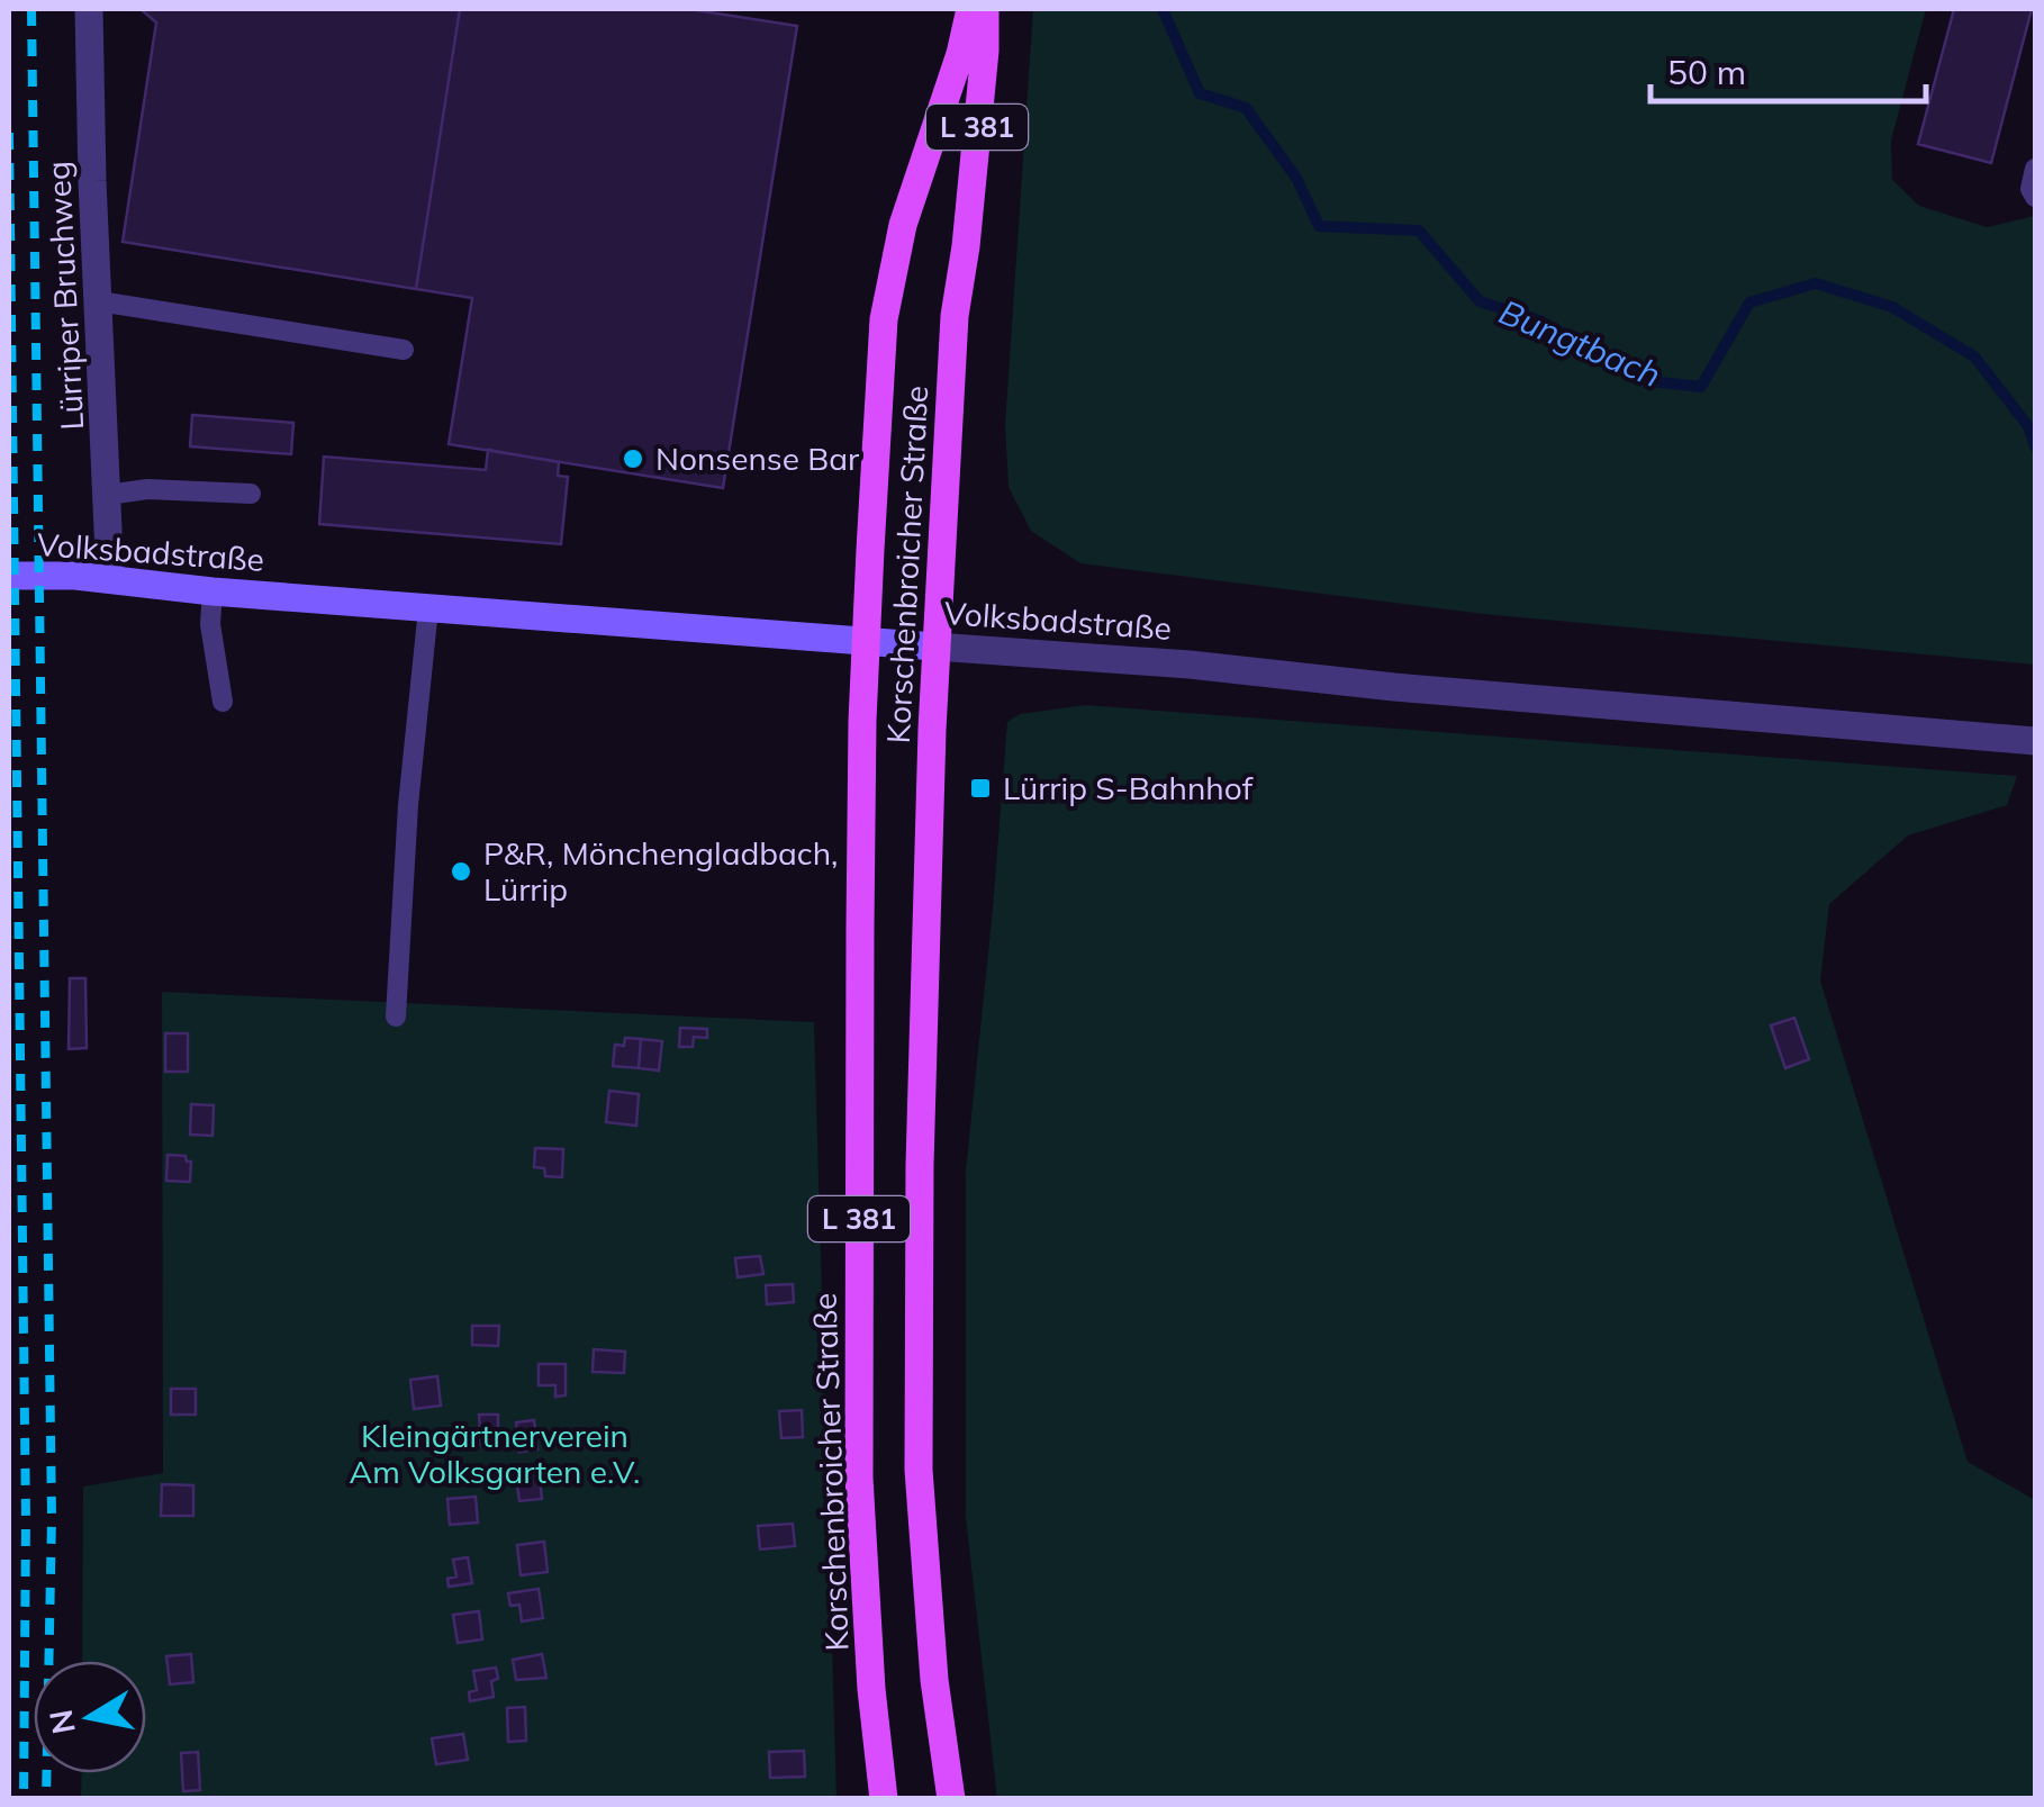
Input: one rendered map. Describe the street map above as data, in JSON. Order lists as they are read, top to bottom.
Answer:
{
  "streets": {
    "main road": ["L 381", "Volksbadstraße", "Korschenbroicher Straße"],
    "street": ["Lürriper Bruchweg"]
  },
  "crossings": [
    ["Lürriper Bruchweg", "Volksbadstraße"],
    ["Volksbadstraße", "Korschenbroicher Straße"]
  ],
  "water": ["Bungtbach"],
  "parks": ["Kleingärtnerverein Am Volksgarten e.V."],
  "places": {
    "other": ["Nonsense Bar", "P&R, Mönchengladbach, Lürrip"],
    "transit": ["Lürrip S-Bahnhof"]
  },
  "scale_bar": "50 m",
  "north": "left"
}
